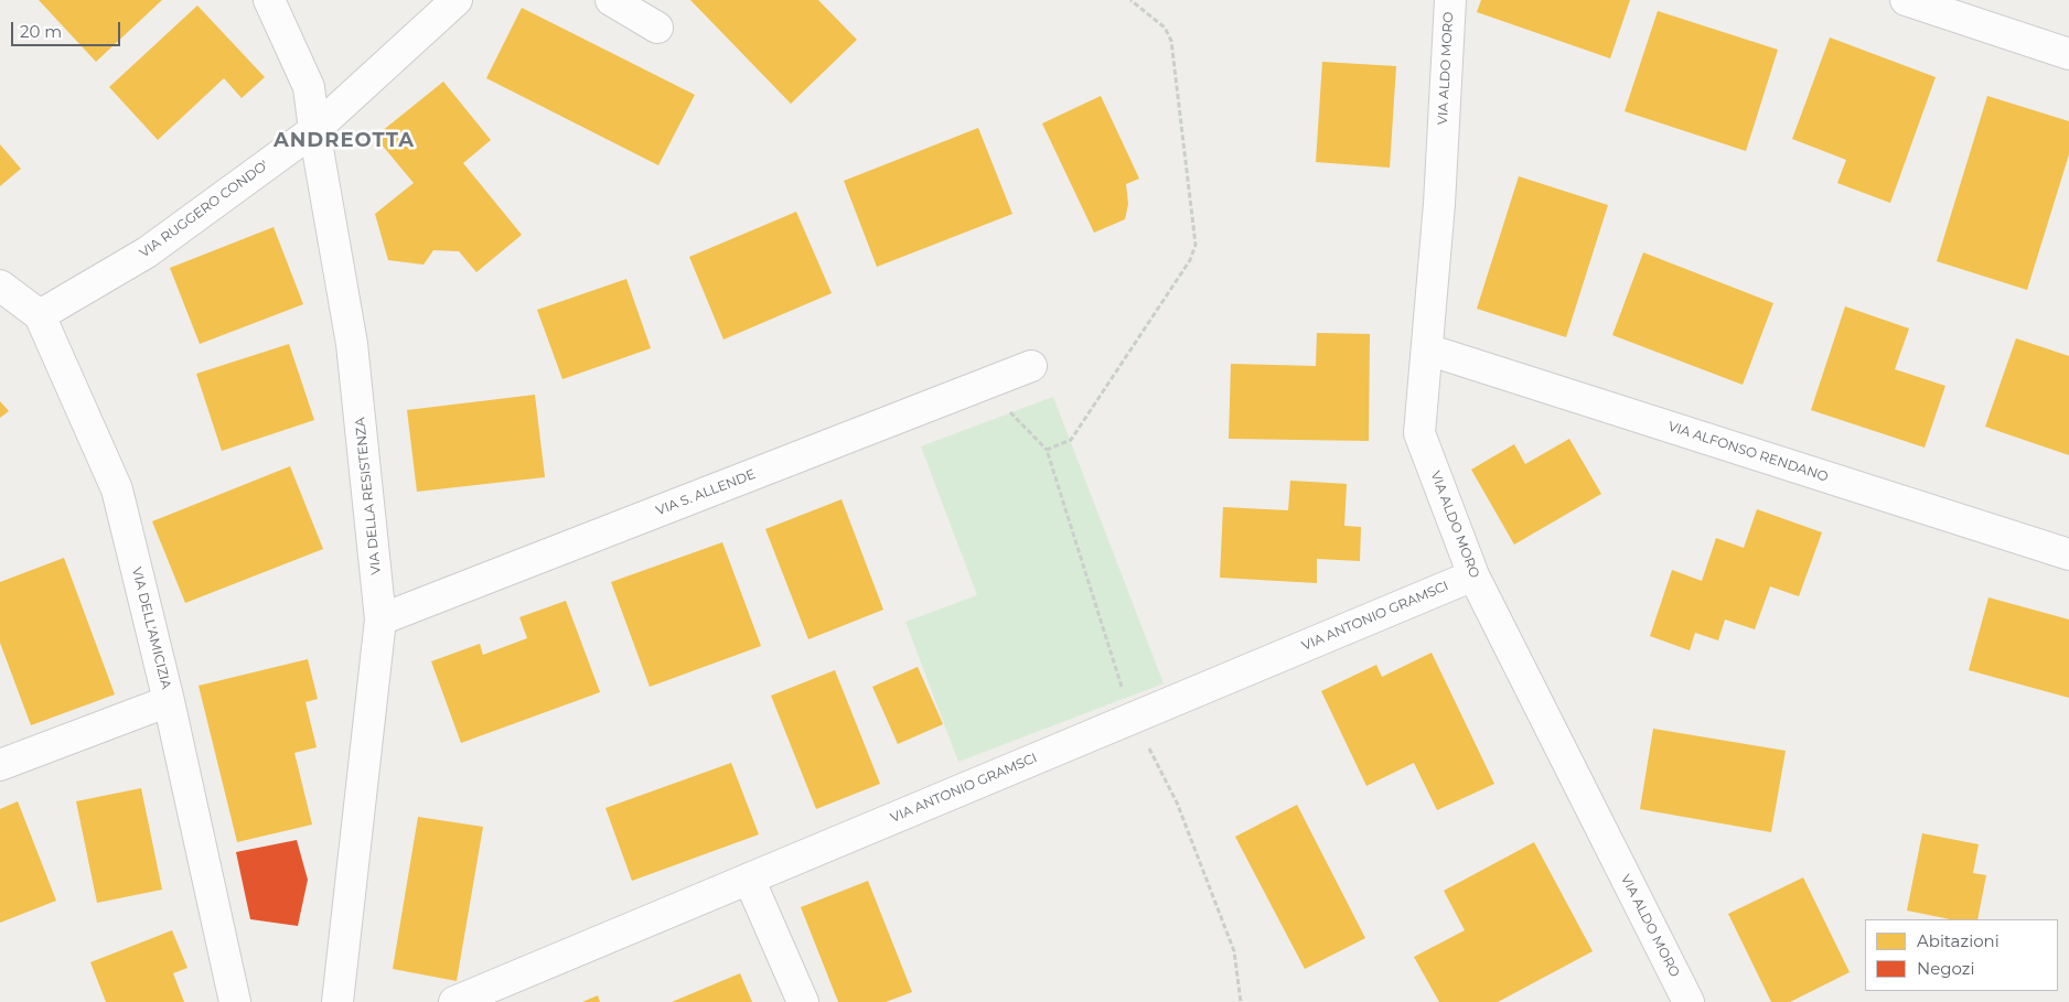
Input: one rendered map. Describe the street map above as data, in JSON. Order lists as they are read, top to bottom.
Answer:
{
  "streets": {
    "street": [
      "VIA ALDO MORO",
      "VIA RUGGERO CONDO'",
      "VIA ALFONSO RENDANO",
      "VIA S. ALLENDE",
      "VIA DELLA RESISTENZA",
      "VIA ANTONIO GRAMSCI",
      "VIA DELL'AMICIZIA"
    ]
  },
  "crossings": [
    ["VIA ALDO MORO", "VIA ALFONSO RENDANO"],
    ["VIA ALDO MORO", "VIA ANTONIO GRAMSCI"],
    ["VIA RUGGERO CONDO'", "VIA DELLA RESISTENZA"],
    ["VIA RUGGERO CONDO'", "VIA DELL'AMICIZIA"],
    ["VIA S. ALLENDE", "VIA DELLA RESISTENZA"]
  ],
  "districts": ["ANDREOTTA"],
  "legend": ["Abitazioni", "Negozi"],
  "scale_bar": "20 m"
}
